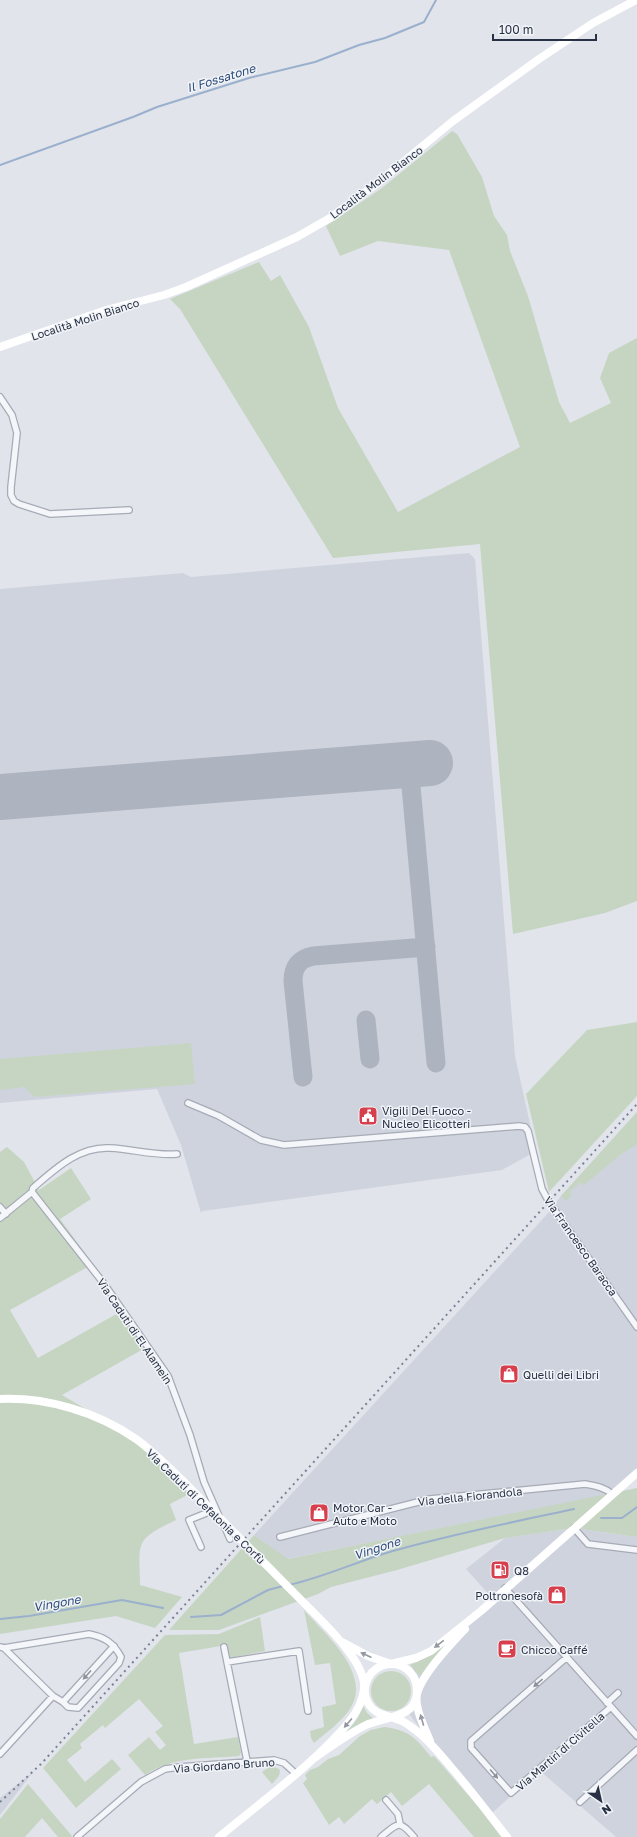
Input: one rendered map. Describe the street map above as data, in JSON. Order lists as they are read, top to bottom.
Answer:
{
  "streets": {
    "street": [
      "Località Molin Bianco",
      "Via Francesco Baracca",
      "Via Caduti di El Alamein",
      "Via della Fiorandola",
      "Via Caduti di Cefalonia e Corfù",
      "Via Martiri di Civitella",
      "Via Giordano Bruno"
    ]
  },
  "water": ["Il Fossatone", "Vingone"],
  "places": {
    "public building": ["Vigili Del Fuoco - Nucleo Elicotteri"],
    "shop": ["Quelli dei Libri", "Motor Car - Auto e Moto", "Poltronesofà"],
    "fuel station": ["Q8"],
    "cafe": ["Chicco Caffé"]
  },
  "scale_bar": "100 m",
  "north": "bottom right"
}
